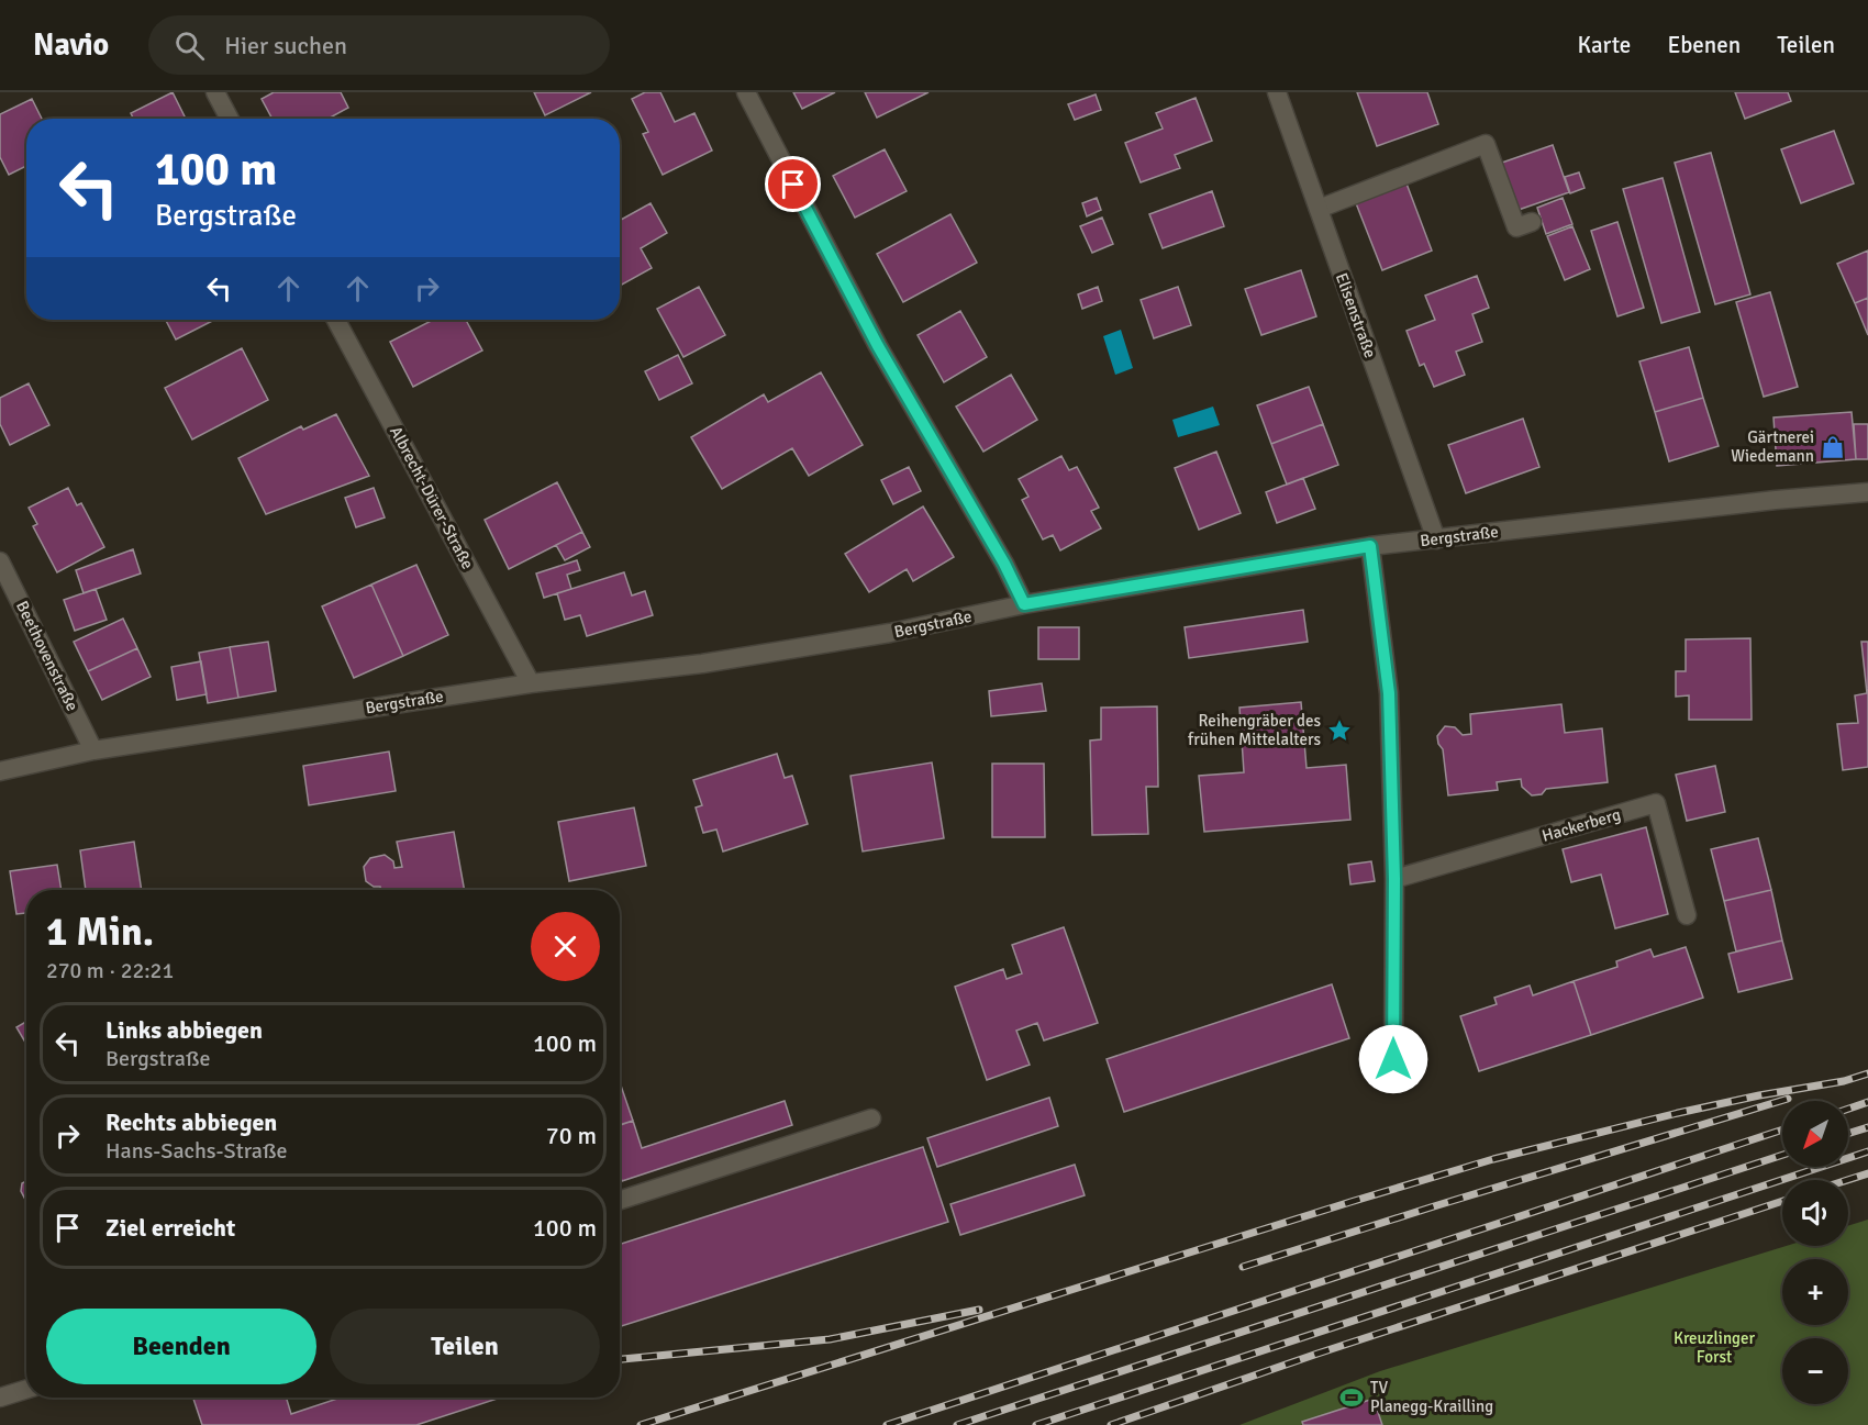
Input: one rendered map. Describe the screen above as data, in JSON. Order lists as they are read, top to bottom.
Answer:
{
  "streets": {
    "street": [
      "Elisenstraße",
      "Albrecht-Dürer-Straße",
      "Bergstraße",
      "Beethovenstraße",
      "Hackerberg"
    ]
  },
  "crossings": [
    ["Elisenstraße", "Bergstraße"],
    ["Albrecht-Dürer-Straße", "Bergstraße"],
    ["Bergstraße", "Beethovenstraße"]
  ],
  "parks": ["Kreuzlinger Forst"],
  "places": {
    "shop": ["Gärtnerei Wiedemann"],
    "place": ["Reihengräber des frühen Mittelalters"],
    "sports": ["TV Planegg-Krailling"]
  },
  "north": "bottom left",
  "page": {
    "header": "Navio",
    "search": "Hier suchen",
    "nav": ["Karte", "Ebenen", "Teilen"],
    "turn": ["100 m", "Bergstraße"],
    "heading": ["1 Min.", "270 m · 22:21"],
    "list": [
      {
        "name": "Links abbiegen",
        "note": "Bergstraße",
        "value": "100 m"
      },
      {
        "name": "Rechts abbiegen",
        "note": "Hans-Sachs-Straße",
        "value": "70 m"
      },
      {
        "name": "Ziel erreicht",
        "value": "100 m"
      }
    ],
    "map_buttons": ["+", "−"],
    "buttons": ["Beenden", "Teilen"]
  }
}
